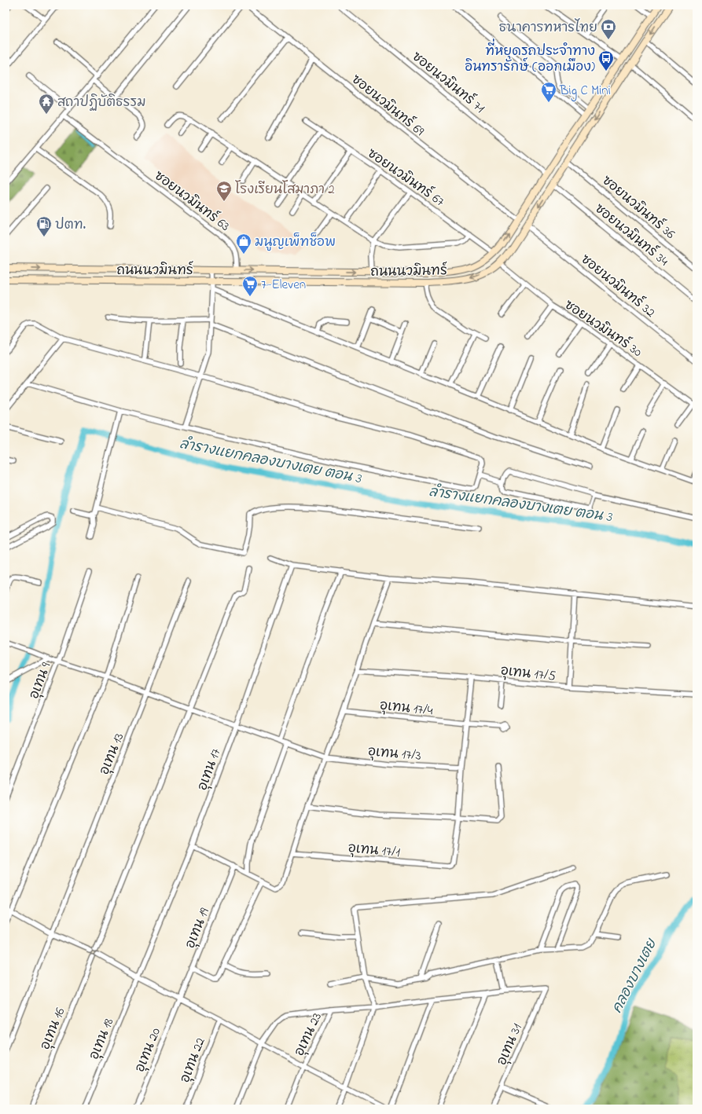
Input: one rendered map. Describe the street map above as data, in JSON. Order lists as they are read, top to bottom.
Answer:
{
  "streets": {
    "main road": ["ถนนนวมินทร์"],
    "street": [
      "ซอยนวมินทร์ 71",
      "ซอยนวมินทร์ 69",
      "ซอยนวมินทร์ 67",
      "ซอยนวมินทร์ 63",
      "ซอยนวมินทร์ 36",
      "ซอยนวมินทร์ 34",
      "ซอยนวมินทร์ 32",
      "ซอยนวมินทร์ 30",
      "อุเทน 17/5",
      "อุเทน 9",
      "อุเทน 17/4",
      "อุเทน 17/3",
      "อุเทน 13",
      "อุเทน 17",
      "อุเทน 17/1",
      "อุเทน 19",
      "อุเทน 16",
      "อุเทน 23",
      "อุเทน 18",
      "อุเทน 31",
      "อุเทน 20",
      "อุเทน 22"
    ]
  },
  "crossings": [
    ["ซอยนวมินทร์ 71", "ถนนนวมินทร์"],
    ["ซอยนวมินทร์ 69", "ถนนนวมินทร์"],
    ["ซอยนวมินทร์ 67", "ถนนนวมินทร์"],
    ["ซอยนวมินทร์ 63", "ถนนนวมินทร์"],
    ["ซอยนวมินทร์ 36", "ถนนนวมินทร์"],
    ["ซอยนวมินทร์ 34", "ถนนนวมินทร์"],
    ["ถนนนวมินทร์", "ซอยนวมินทร์ 32"],
    ["ถนนนวมินทร์", "ซอยนวมินทร์ 30"],
    ["อุเทน 9", "อุเทน 17/3"],
    ["อุเทน 17/3", "อุเทน 13"],
    ["อุเทน 17/3", "อุเทน 17"],
    ["อุเทน 17", "อุเทน 18"],
    ["อุเทน 19", "อุเทน 20"]
  ],
  "water": ["ลำรางแยกคลองบางเตย ตอน 3", "คลองบางเตย"],
  "places": {
    "bank": ["ธนาคารทหารไทย"],
    "bus stop": ["ที่หยุดรถประจำทาง อินทรารักษ์ (ออกเมือง)"],
    "supermarket": ["Big C Mini", "7-Eleven"],
    "temple": ["สถาปฏิบัติธรรม"],
    "school or university": ["โรงเรียนโสมาภา 2"],
    "fuel station": ["ปตท."],
    "shop": ["มนูญเพ็ทช็อพ"]
  }
}
